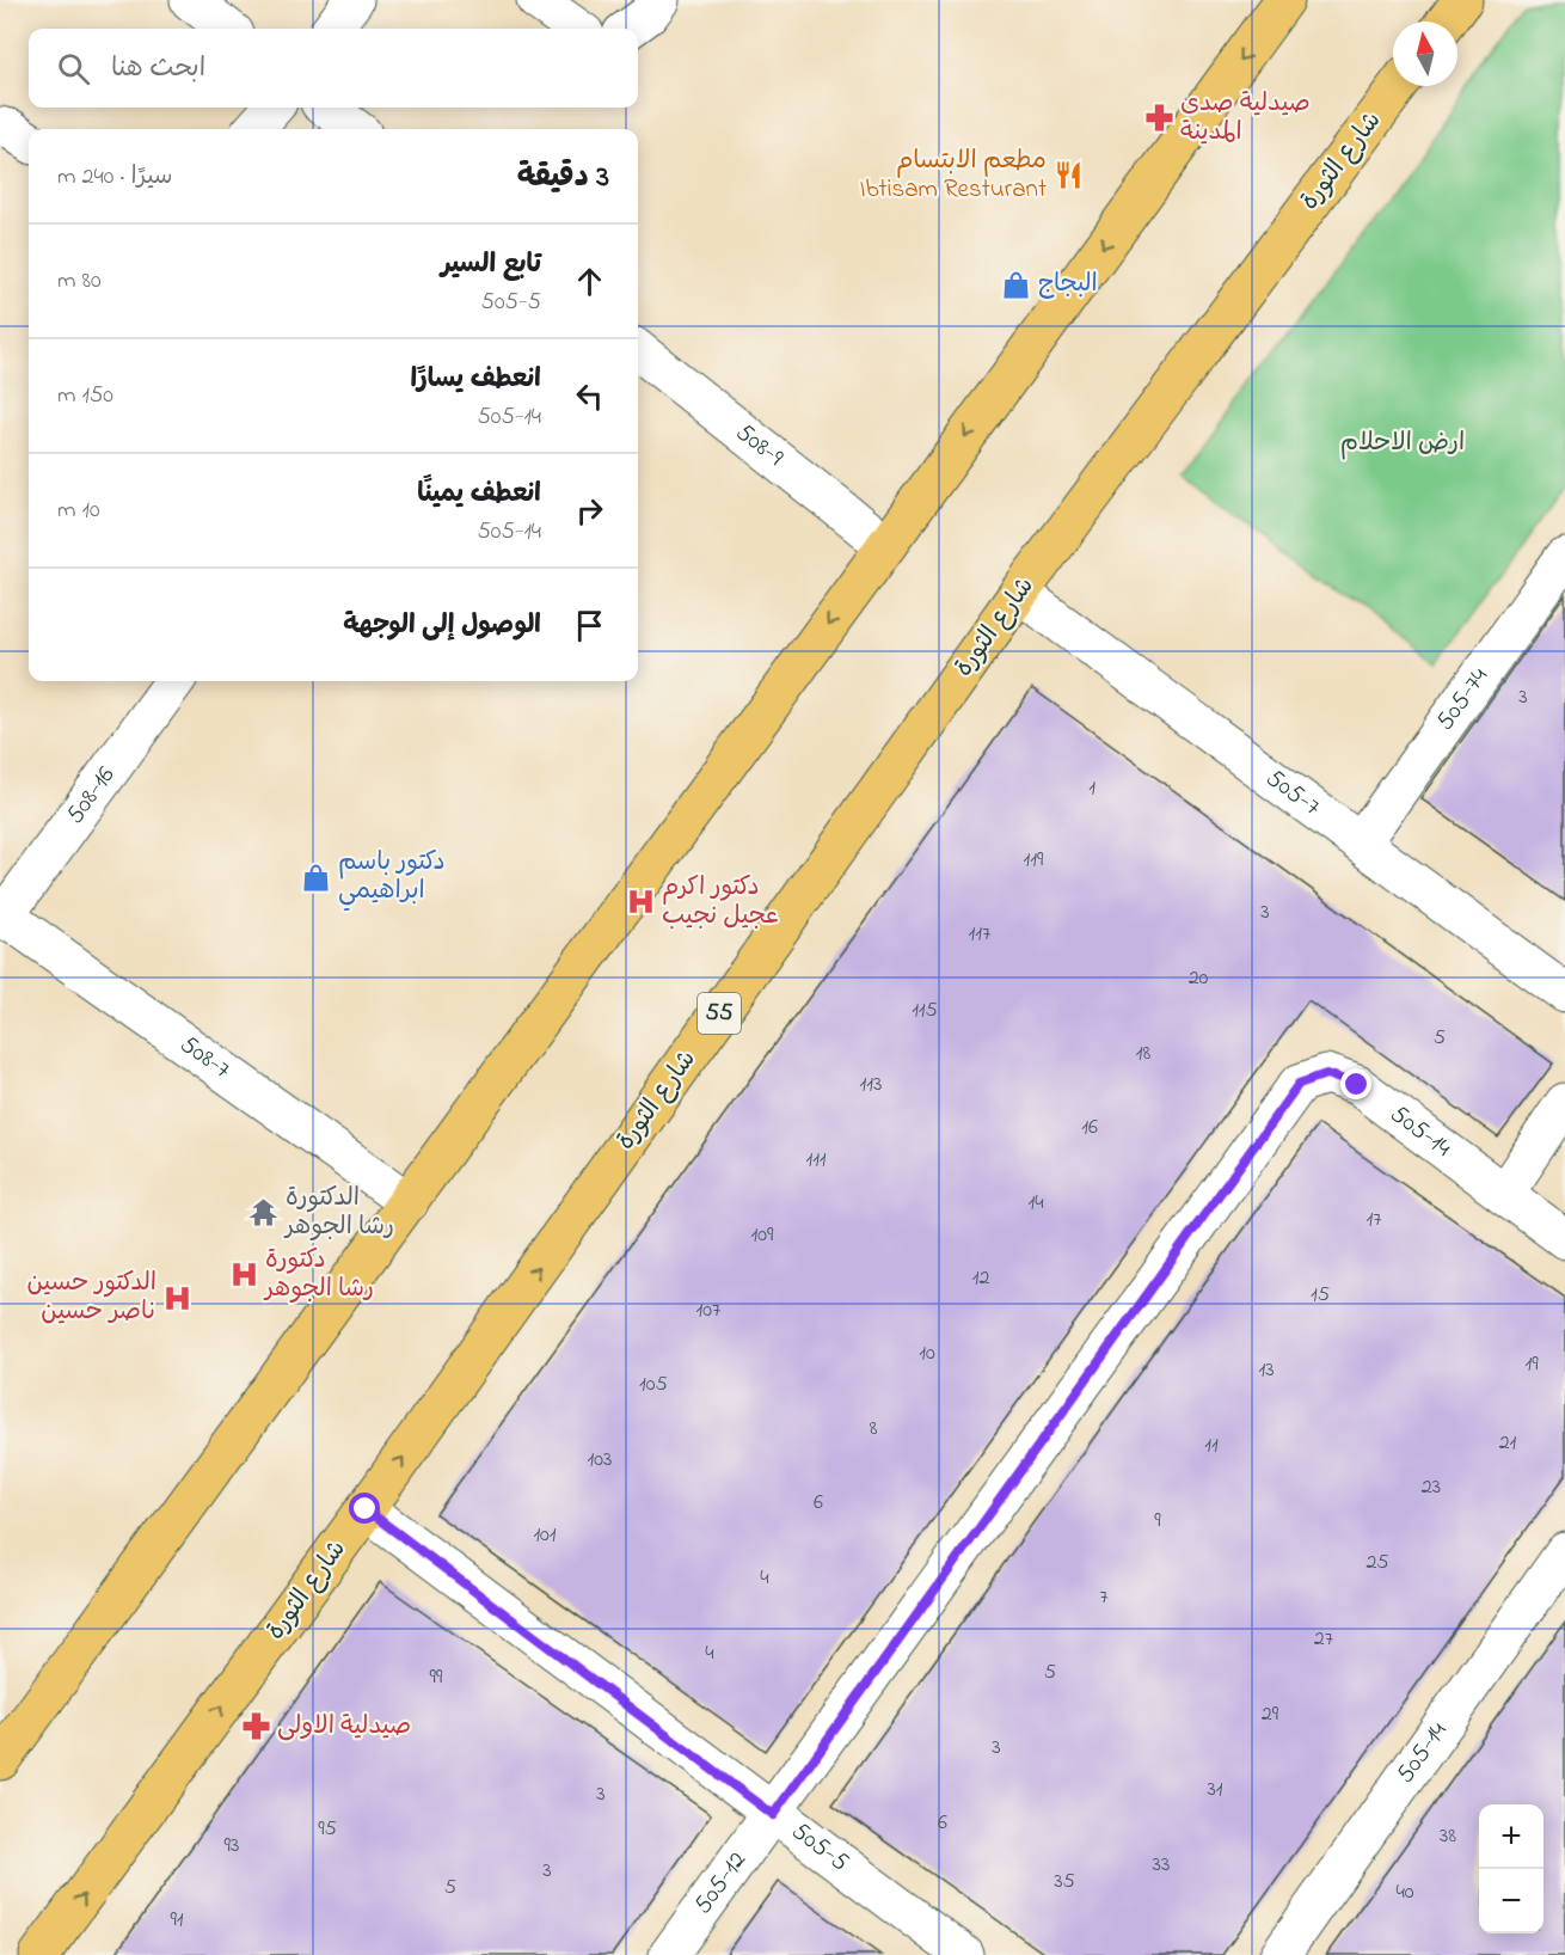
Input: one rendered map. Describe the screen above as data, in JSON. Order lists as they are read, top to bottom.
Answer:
{
  "streets": {
    "main road": ["شارع الثورة", "55"],
    "street": [
      "508-9",
      "505-74",
      "505-7",
      "508-16",
      "508-7",
      "505-14",
      "505-5",
      "505-12"
    ]
  },
  "crossings": [
    ["شارع الثورة", "505-7"],
    ["شارع الثورة", "505-5"],
    ["505-74", "505-7"],
    ["508-16", "508-7"],
    ["505-14", "505-5"],
    ["505-14", "505-12"],
    ["505-5", "505-12"]
  ],
  "parks": ["ارض الاحلام"],
  "places": {
    "pharmacy": ["صيدلية صدى المدينة", "صيدلية الاولى"],
    "restaurant": ["مطعم الابتسام Ibtisam Resturant"],
    "shop": ["البجاج", "دكتور باسم ابراهيمي"],
    "hospital": ["دكتور اكرم عجيل نجيب", "دكتورة رشا الجوهر", "الدكتور حسين ناصر حسين"],
    "temple": ["الدكتورة رشا الجوهر"]
  },
  "house_numbers": [
    "3",
    "1",
    "119",
    "3",
    "117",
    "20",
    "115",
    "5",
    "18",
    "113",
    "16",
    "111",
    "14",
    "17",
    "109",
    "12",
    "15",
    "107",
    "10",
    "19",
    "13",
    "105",
    "8",
    "21",
    "11",
    "103",
    "23",
    "6",
    "9",
    "101",
    "25",
    "4",
    "7",
    "27",
    "4",
    "5",
    "99",
    "29",
    "3",
    "31",
    "3",
    "6",
    "95",
    "38",
    "93",
    "33",
    "3",
    "35",
    "5",
    "40",
    "91"
  ],
  "north": "top",
  "page": {
    "search": "ابحث هنا",
    "heading": ["3 دقيقة", "سيرًا · 240 m"],
    "list": [
      ["تابع السير", "505-5", "80 m"],
      ["انعطف يسارًا", "505-14", "150 m"],
      ["انعطف يمينًا", "505-14", "10 m"],
      "الوصول إلى الوجهة"
    ],
    "map_buttons": ["+", "−"]
  }
}
